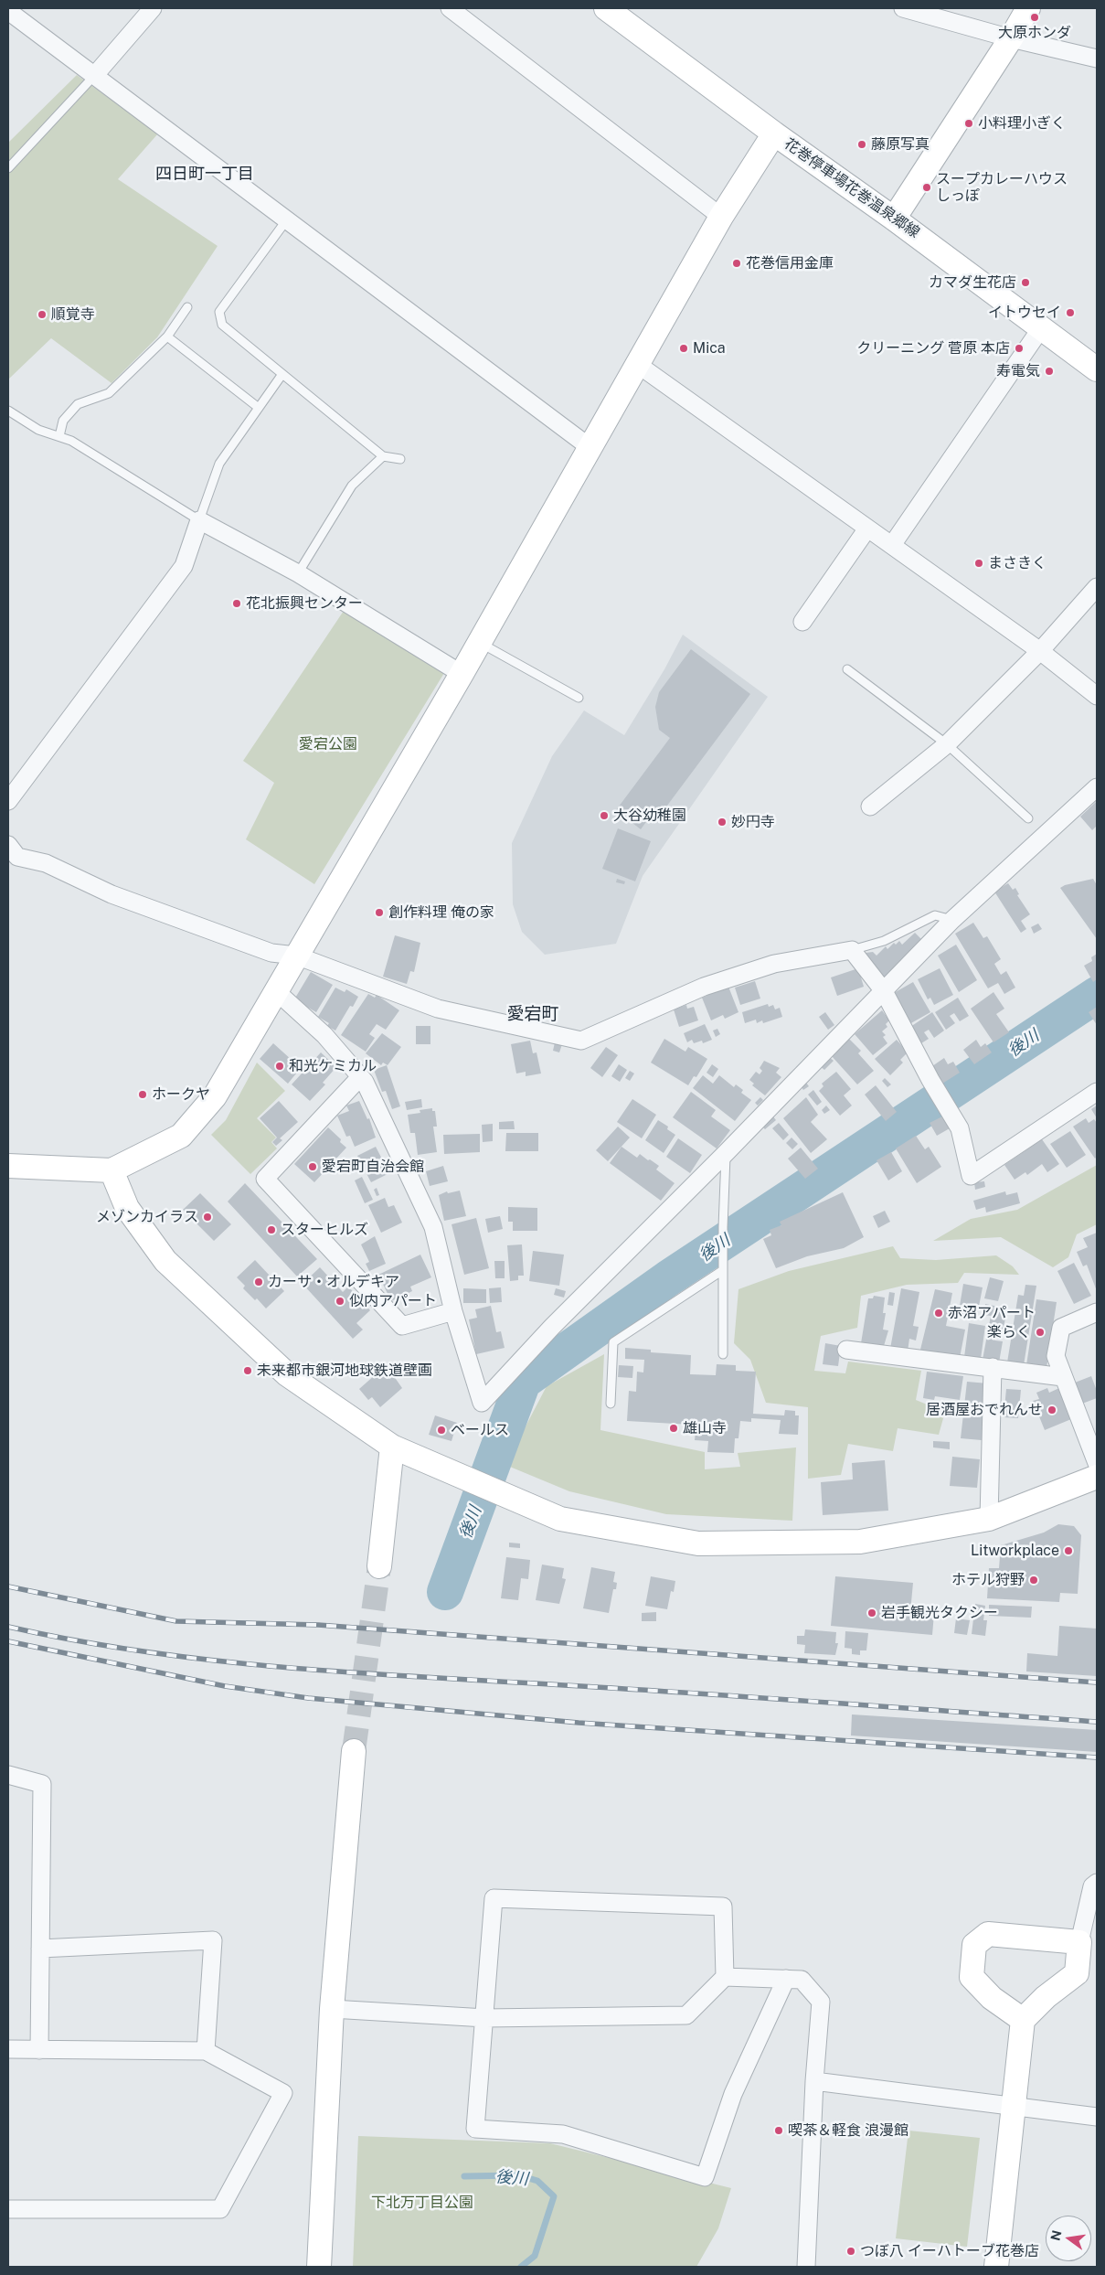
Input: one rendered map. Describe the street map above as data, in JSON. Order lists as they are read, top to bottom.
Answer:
{
  "streets": {
    "street": ["花巻停車場花巻温泉郷線"]
  },
  "districts": ["四日町一丁目", "愛宕町"],
  "water": ["後川"],
  "parks": ["愛宕公園", "下北万丁目公園"],
  "places": [
    "大原ホンダ",
    "小料理小ぎく",
    "藤原写真",
    "スープカレーハウス しっぽ",
    "花巻信用金庫",
    "カマダ生花店",
    "イトウセイ",
    "順覚寺",
    "Mica",
    "クリーニング 菅原 本店",
    "寿電気",
    "まさきく",
    "花北振興センター",
    "大谷幼稚園",
    "妙円寺",
    "創作料理 俺の家",
    "和光ケミカル",
    "ホークヤ",
    "愛宕町自治会館",
    "メゾンカイラス",
    "スターヒルズ",
    "カーサ・オルデキア",
    "似内アパート",
    "赤沼アパート",
    "楽らく",
    "未来都市銀河地球鉄道壁画",
    "居酒屋おでれんせ",
    "雄山寺",
    "ベールス",
    "Litworkplace",
    "ホテル狩野",
    "岩手観光タクシー",
    "喫茶＆軽食 浪漫館",
    "つぼ八 イーハトーブ花巻店"
  ],
  "north": "left"
}
